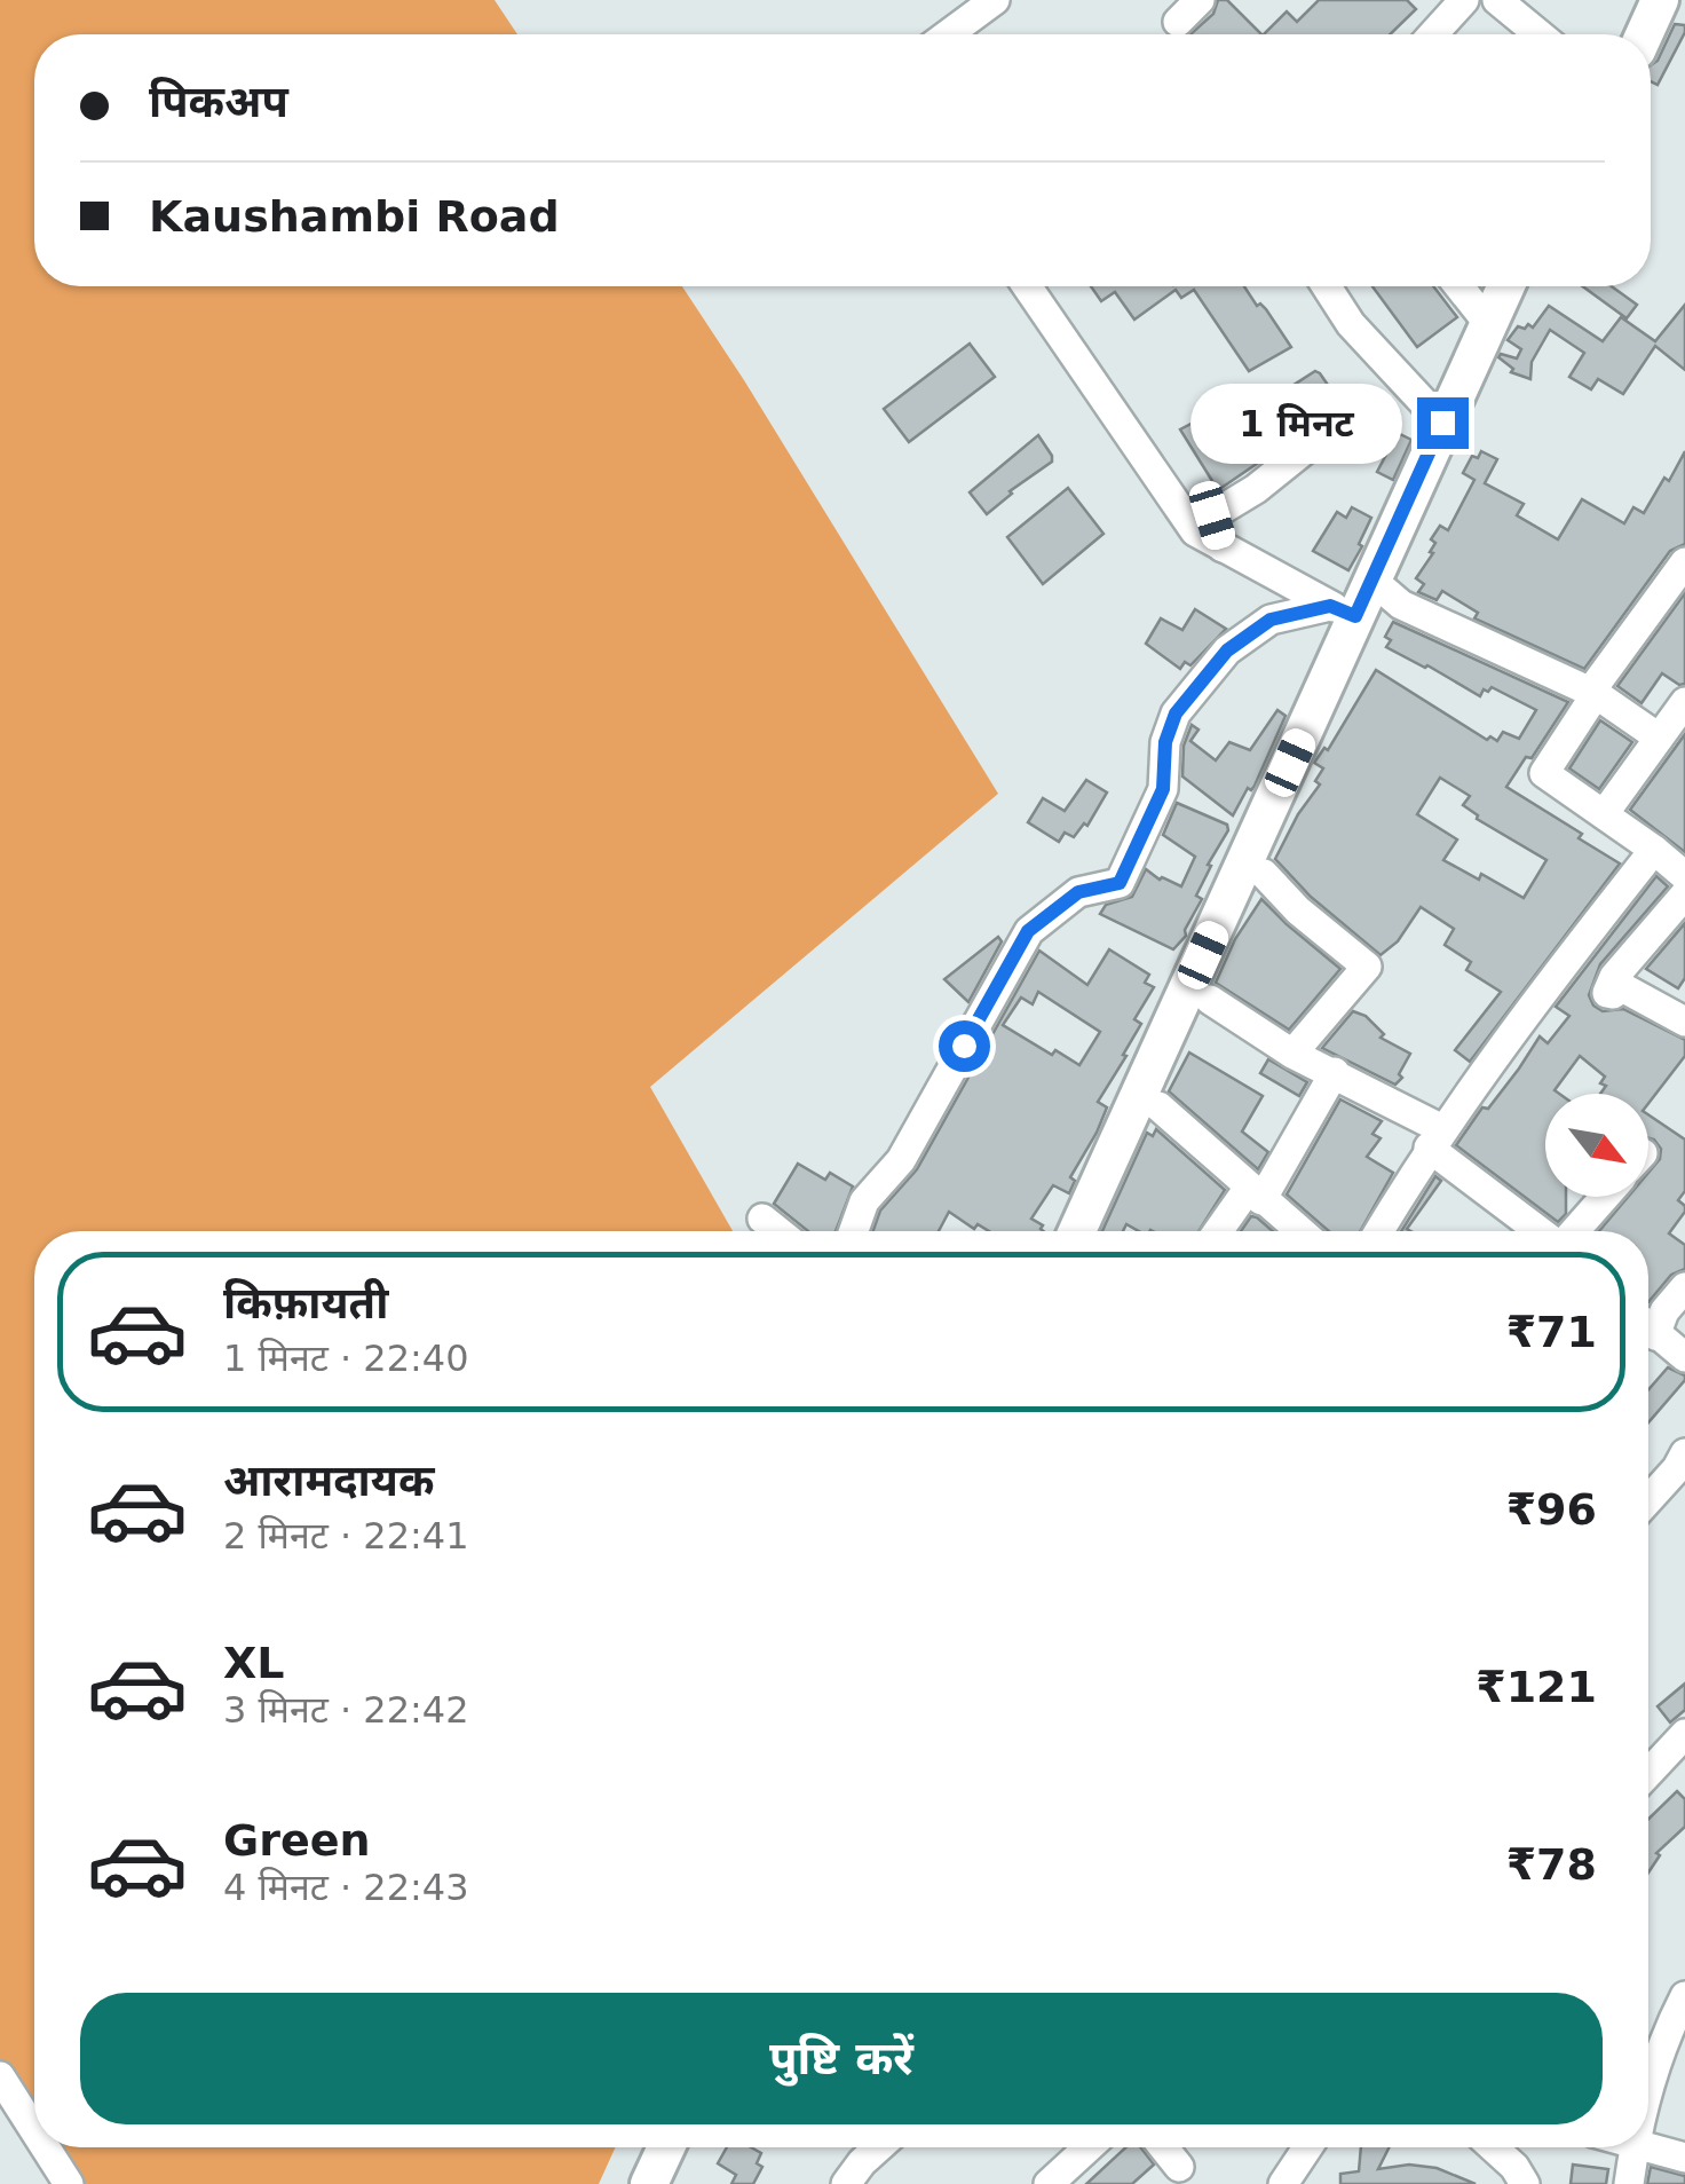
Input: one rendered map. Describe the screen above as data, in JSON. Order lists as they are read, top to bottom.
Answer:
{
  "north": "bottom right",
  "page": {
    "banner": ["पिकअप", "Kaushambi Road"],
    "bubble": "1 मिनट",
    "list": [
      {
        "name": "किफ़ायती",
        "note": "1 मिनट · 22:40",
        "value": "₹71"
      },
      {
        "name": "आरामदायक",
        "note": "2 मिनट · 22:41",
        "value": "₹96"
      },
      {
        "name": "XL",
        "note": "3 मिनट · 22:42",
        "value": "₹121"
      },
      {
        "name": "Green",
        "note": "4 मिनट · 22:43",
        "value": "₹78"
      }
    ],
    "buttons": "पुष्टि करें"
  }
}
